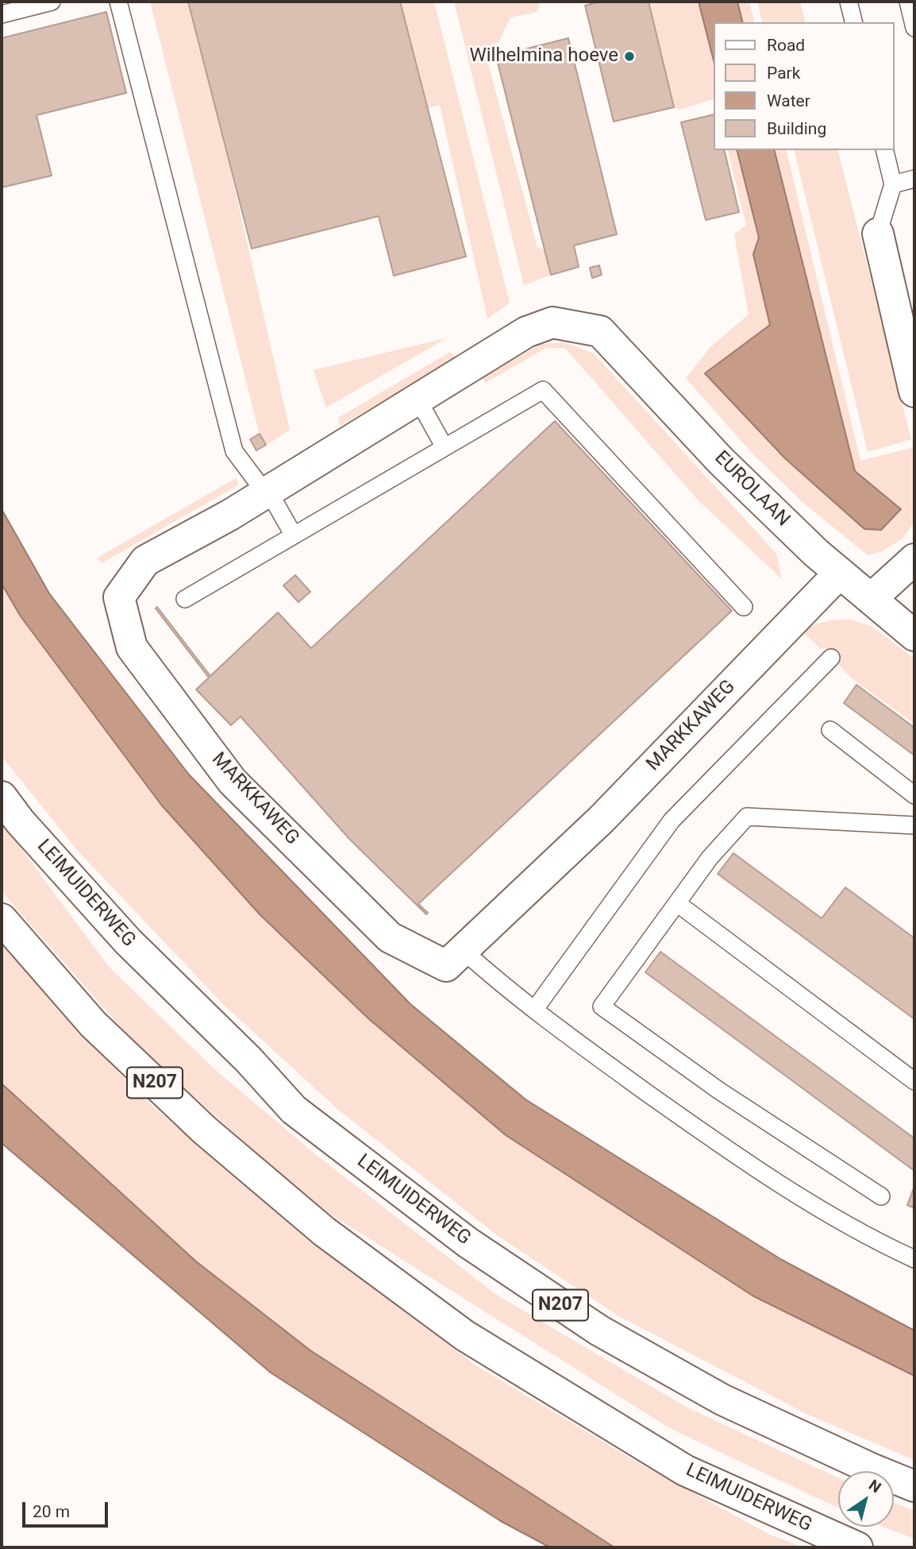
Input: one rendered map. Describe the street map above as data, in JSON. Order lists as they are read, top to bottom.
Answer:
{
  "streets": {
    "street": [
      "EUROLAAN",
      "MARKKAWEG",
      "LEIMUIDERWEG",
      "N207"
    ]
  },
  "crossings": [
    ["EUROLAAN", "MARKKAWEG"]
  ],
  "places": ["Wilhelmina hoeve"],
  "legend": [
    "Road",
    "Park",
    "Water",
    "Building"
  ],
  "scale_bar": "20 m",
  "north": "top right"
}
